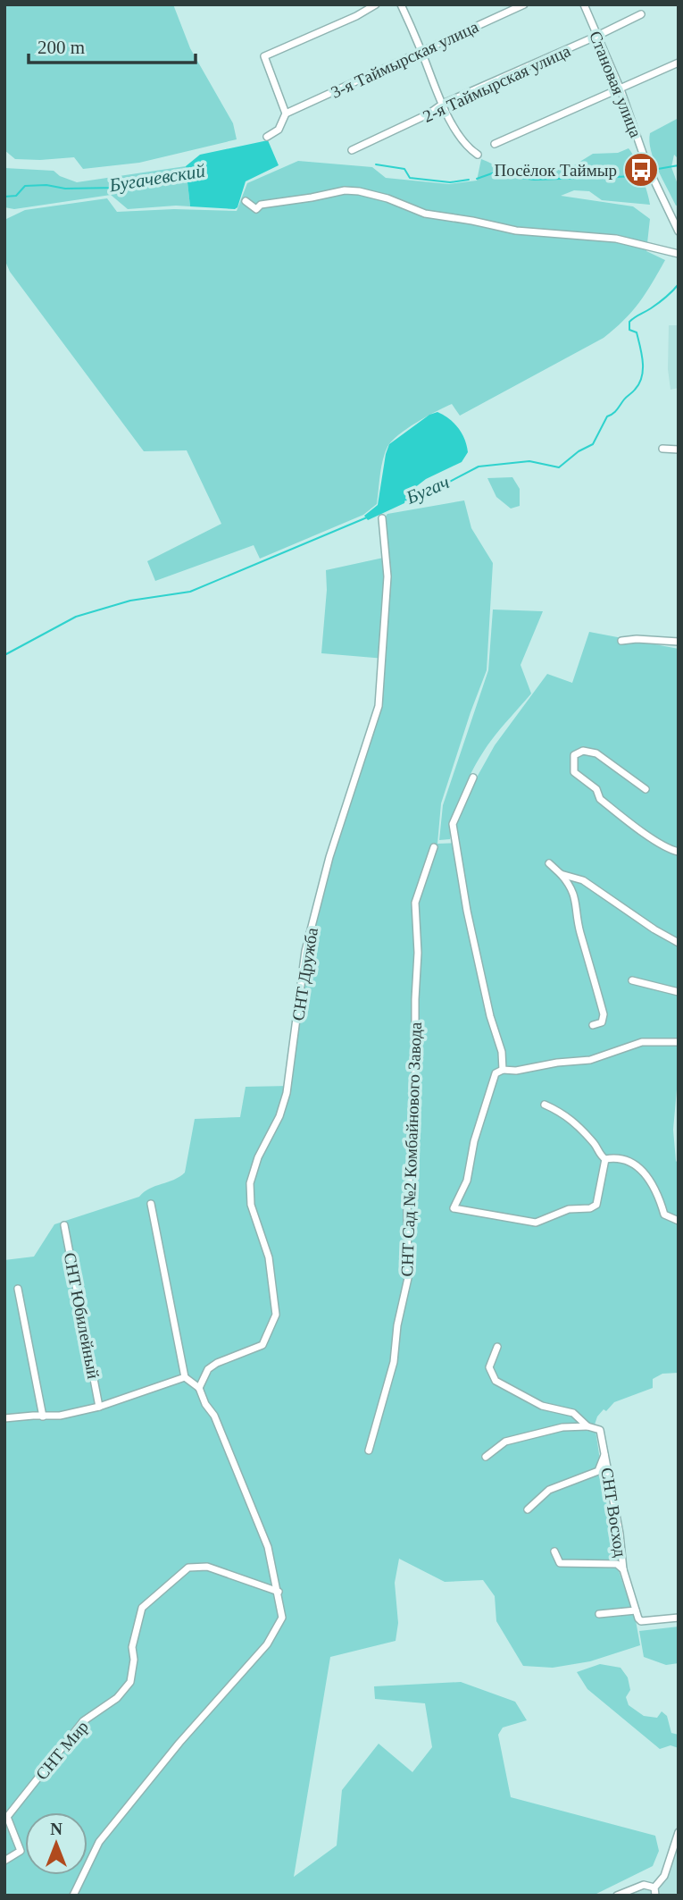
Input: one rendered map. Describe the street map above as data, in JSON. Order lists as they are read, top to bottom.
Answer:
{
  "streets": {
    "street": [
      "3-я Таймырская улица",
      "2-я Таймырская улица",
      "Становая улица",
      "СНТ Дружба",
      "СНТ Сад №2 Комбайнового Завода",
      "СНТ Юбилейный",
      "СНТ Восход",
      "СНТ Мир"
    ]
  },
  "crossings": [
    ["2-я Таймырская улица", "Становая улица"]
  ],
  "water": ["Бугачевский", "Бугач"],
  "places": {
    "bus stop": ["Посёлок Таймыр"]
  },
  "scale_bar": "200 m",
  "north": "top"
}
